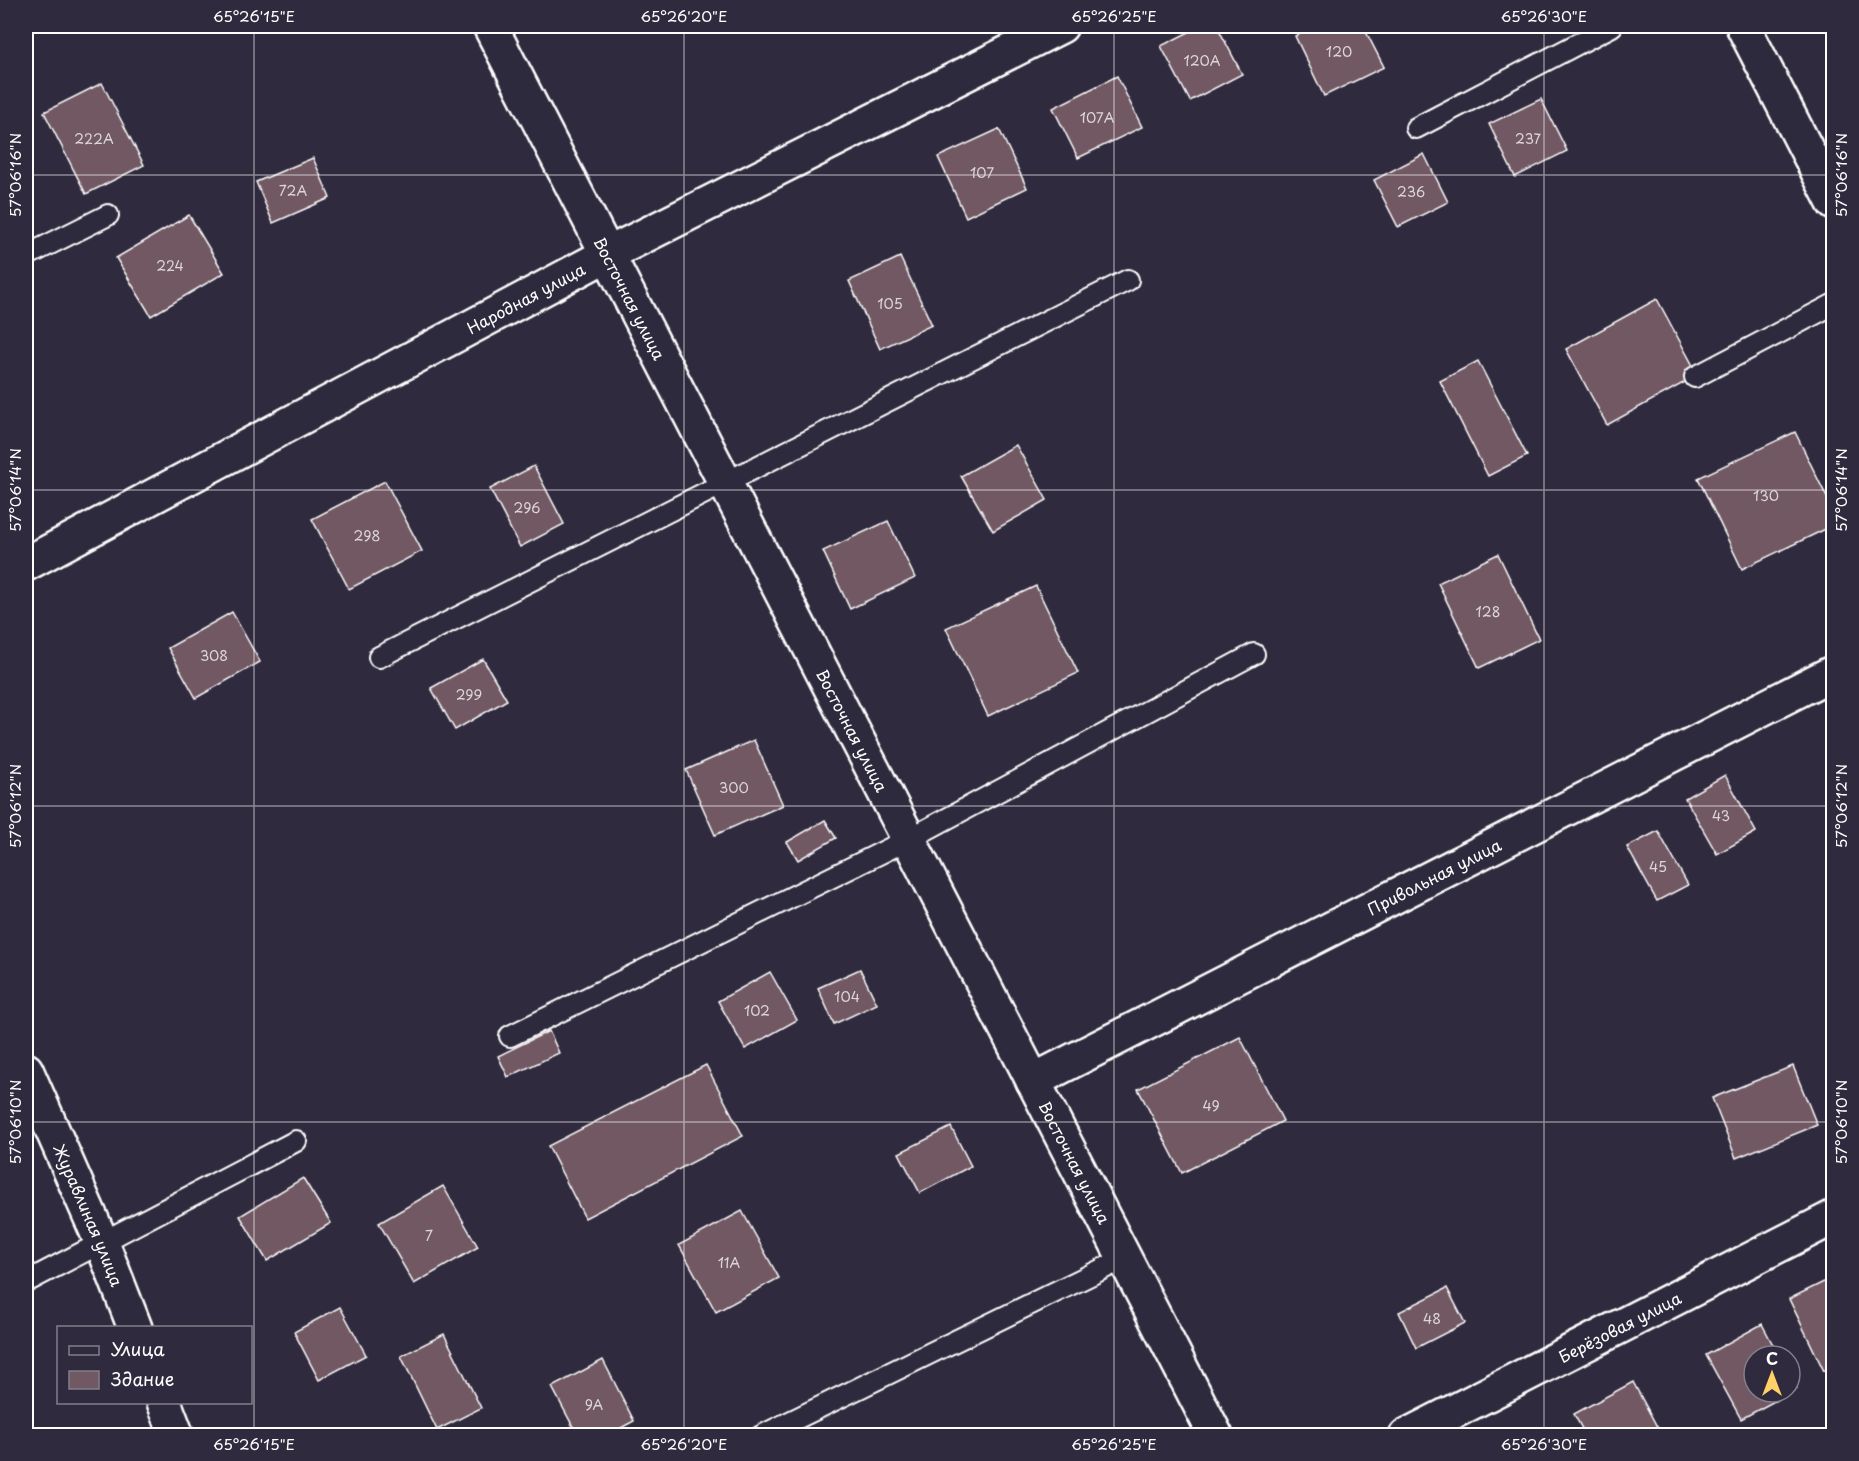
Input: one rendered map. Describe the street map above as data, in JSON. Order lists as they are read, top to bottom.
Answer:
{
  "streets": {
    "street": [
      "Народная улица",
      "Восточная улица",
      "Привольная улица",
      "Журавлиная улица",
      "Берёзовая улица"
    ]
  },
  "crossings": [
    ["Народная улица", "Восточная улица"],
    ["Восточная улица", "Привольная улица"]
  ],
  "house_numbers": [
    "120",
    "120А",
    "107А",
    "222А",
    "237",
    "107",
    "72А",
    "236",
    "224",
    "105",
    "130",
    "296",
    "298",
    "128",
    "308",
    "299",
    "300",
    "43",
    "45",
    "104",
    "102",
    "49",
    "7",
    "11А",
    "48",
    "9А"
  ],
  "legend": ["Улица", "Здание"],
  "north": "top",
  "coordinates": [
    "65°26'15\"E",
    "65°26'20\"E",
    "65°26'25\"E",
    "65°26'30\"E",
    "57°06'16\"N",
    "57°06'14\"N",
    "57°06'12\"N",
    "57°06'10\"N"
  ]
}
